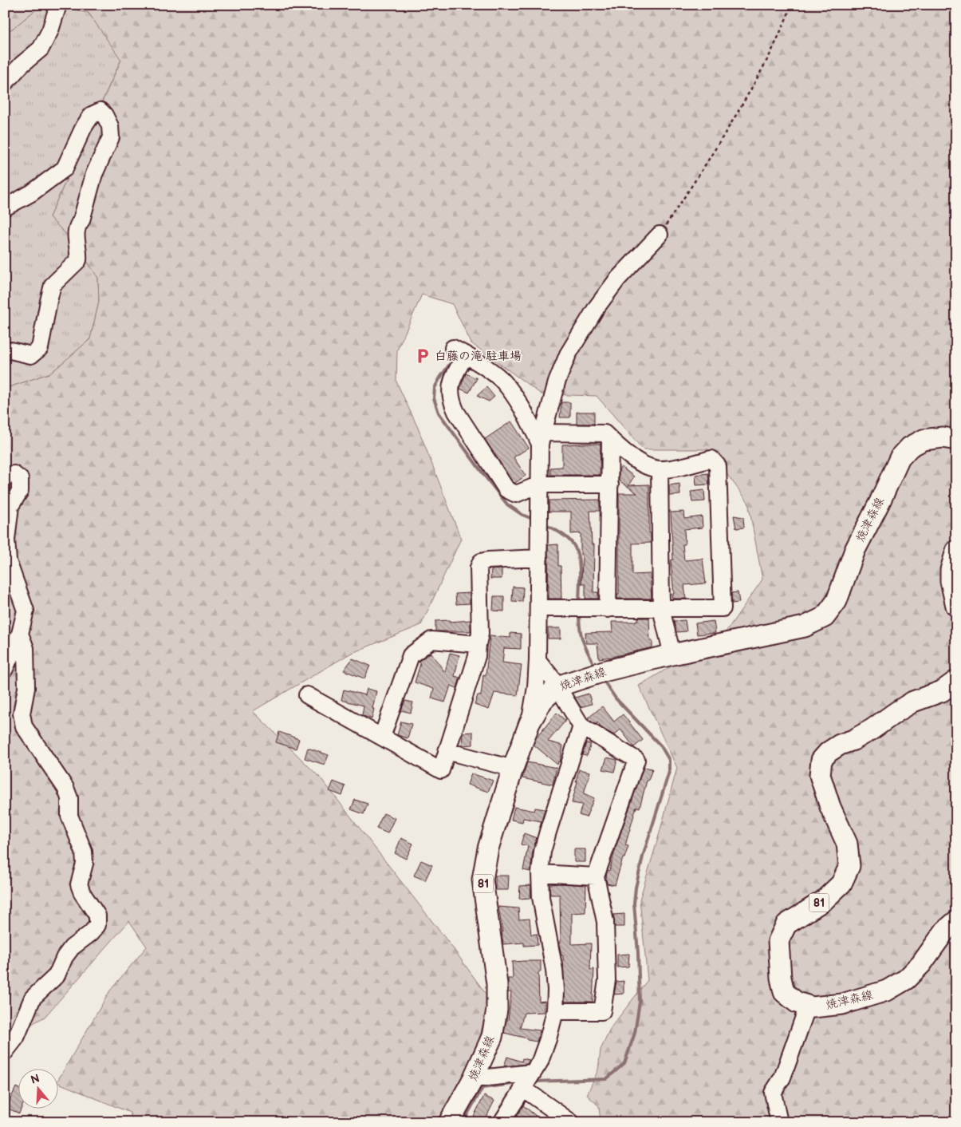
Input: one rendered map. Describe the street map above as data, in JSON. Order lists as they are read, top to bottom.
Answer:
{
  "streets": {
    "main road": ["焼津森線", "81"]
  },
  "places": {
    "parking": ["白藤の滝 駐車場"]
  },
  "north": "top"
}
